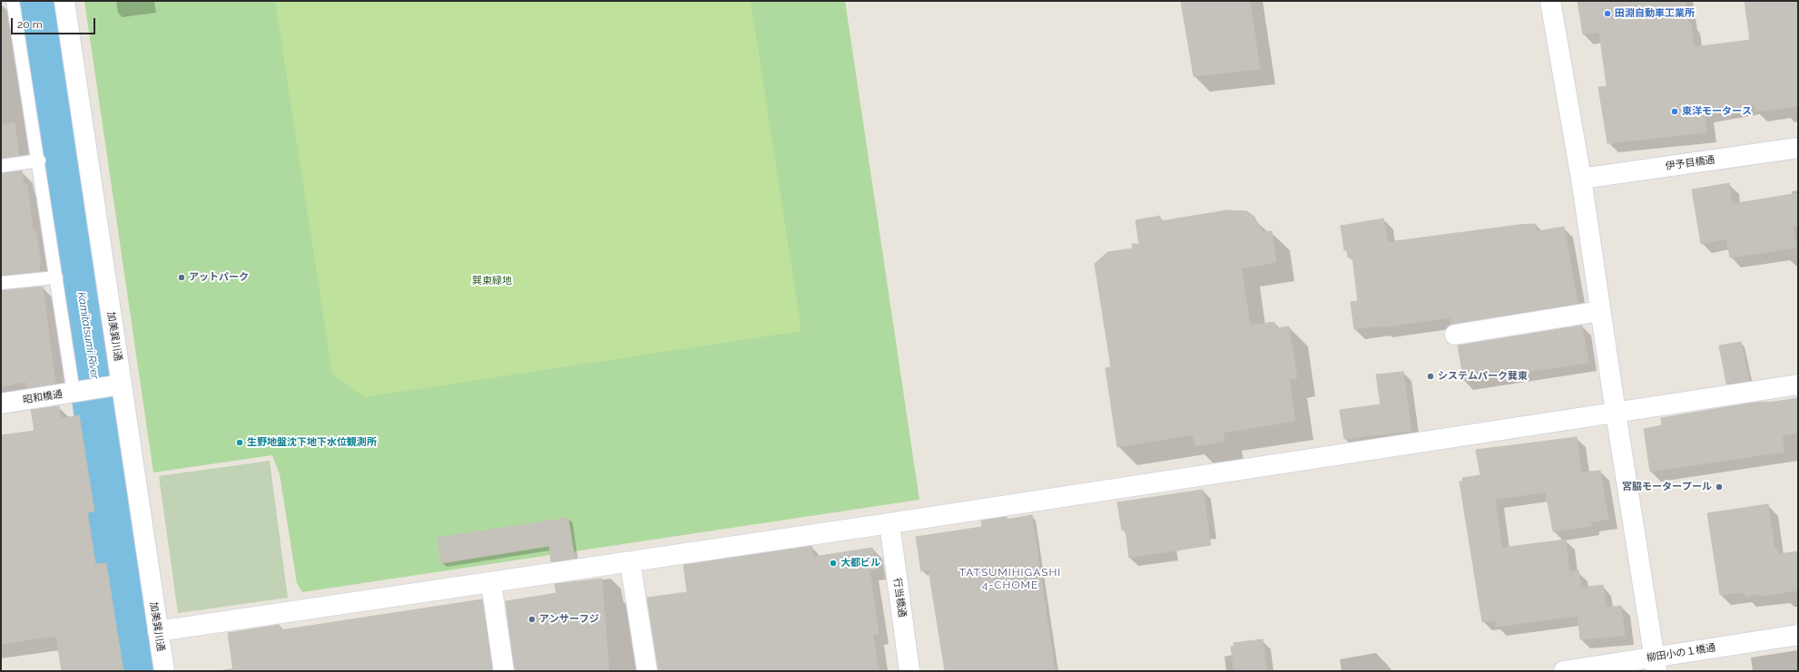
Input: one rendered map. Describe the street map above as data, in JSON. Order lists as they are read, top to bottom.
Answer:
{
  "streets": {
    "street": [
      "伊予目橋通",
      "加美巽川通",
      "昭和橋通",
      "行当橋通",
      "柳田小の１橋通"
    ]
  },
  "crossings": [
    ["加美巽川通", "昭和橋通"]
  ],
  "districts": ["TATSUMIHIGASHI 4-CHOME"],
  "water": ["Kamitatsumi River"],
  "parks": ["巽東緑地"],
  "places": [
    "田淵自動車工業所",
    "東洋モータース",
    "アットパーク",
    "システムパーク巽東",
    "生野地盤沈下地下水位観測所",
    "宮脇モータープール",
    "大都ビル",
    "アンサーフジ"
  ],
  "scale_bar": "20 m"
}
